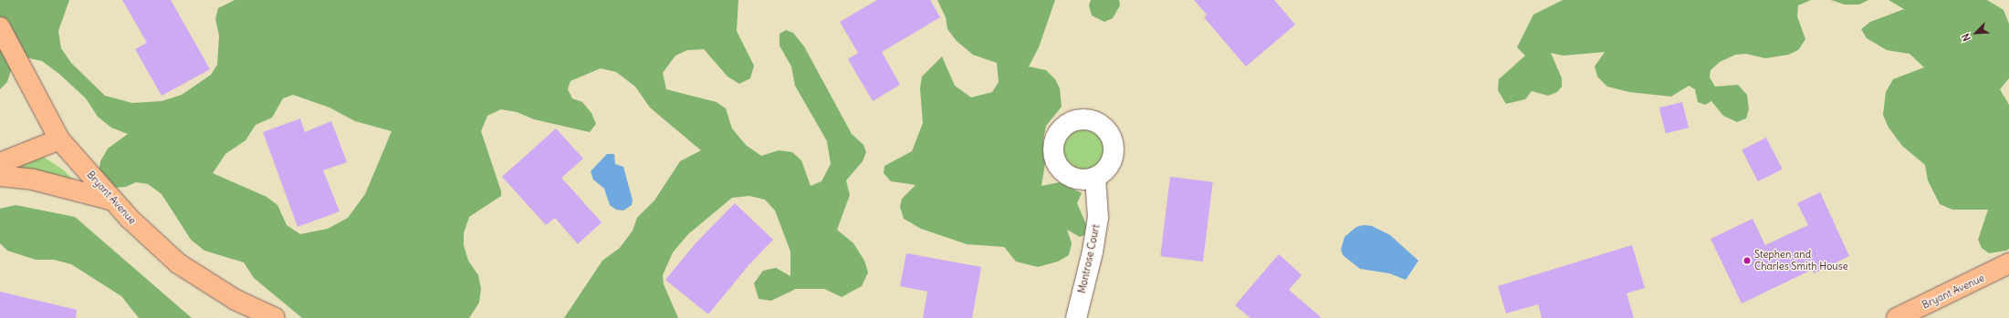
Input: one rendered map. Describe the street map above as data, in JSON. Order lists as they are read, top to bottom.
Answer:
{
  "streets": {
    "main road": ["Bryant Avenue"],
    "street": ["Montrose Court"]
  },
  "places": ["Stephen and Charles Smith House"],
  "north": "bottom left"
}
